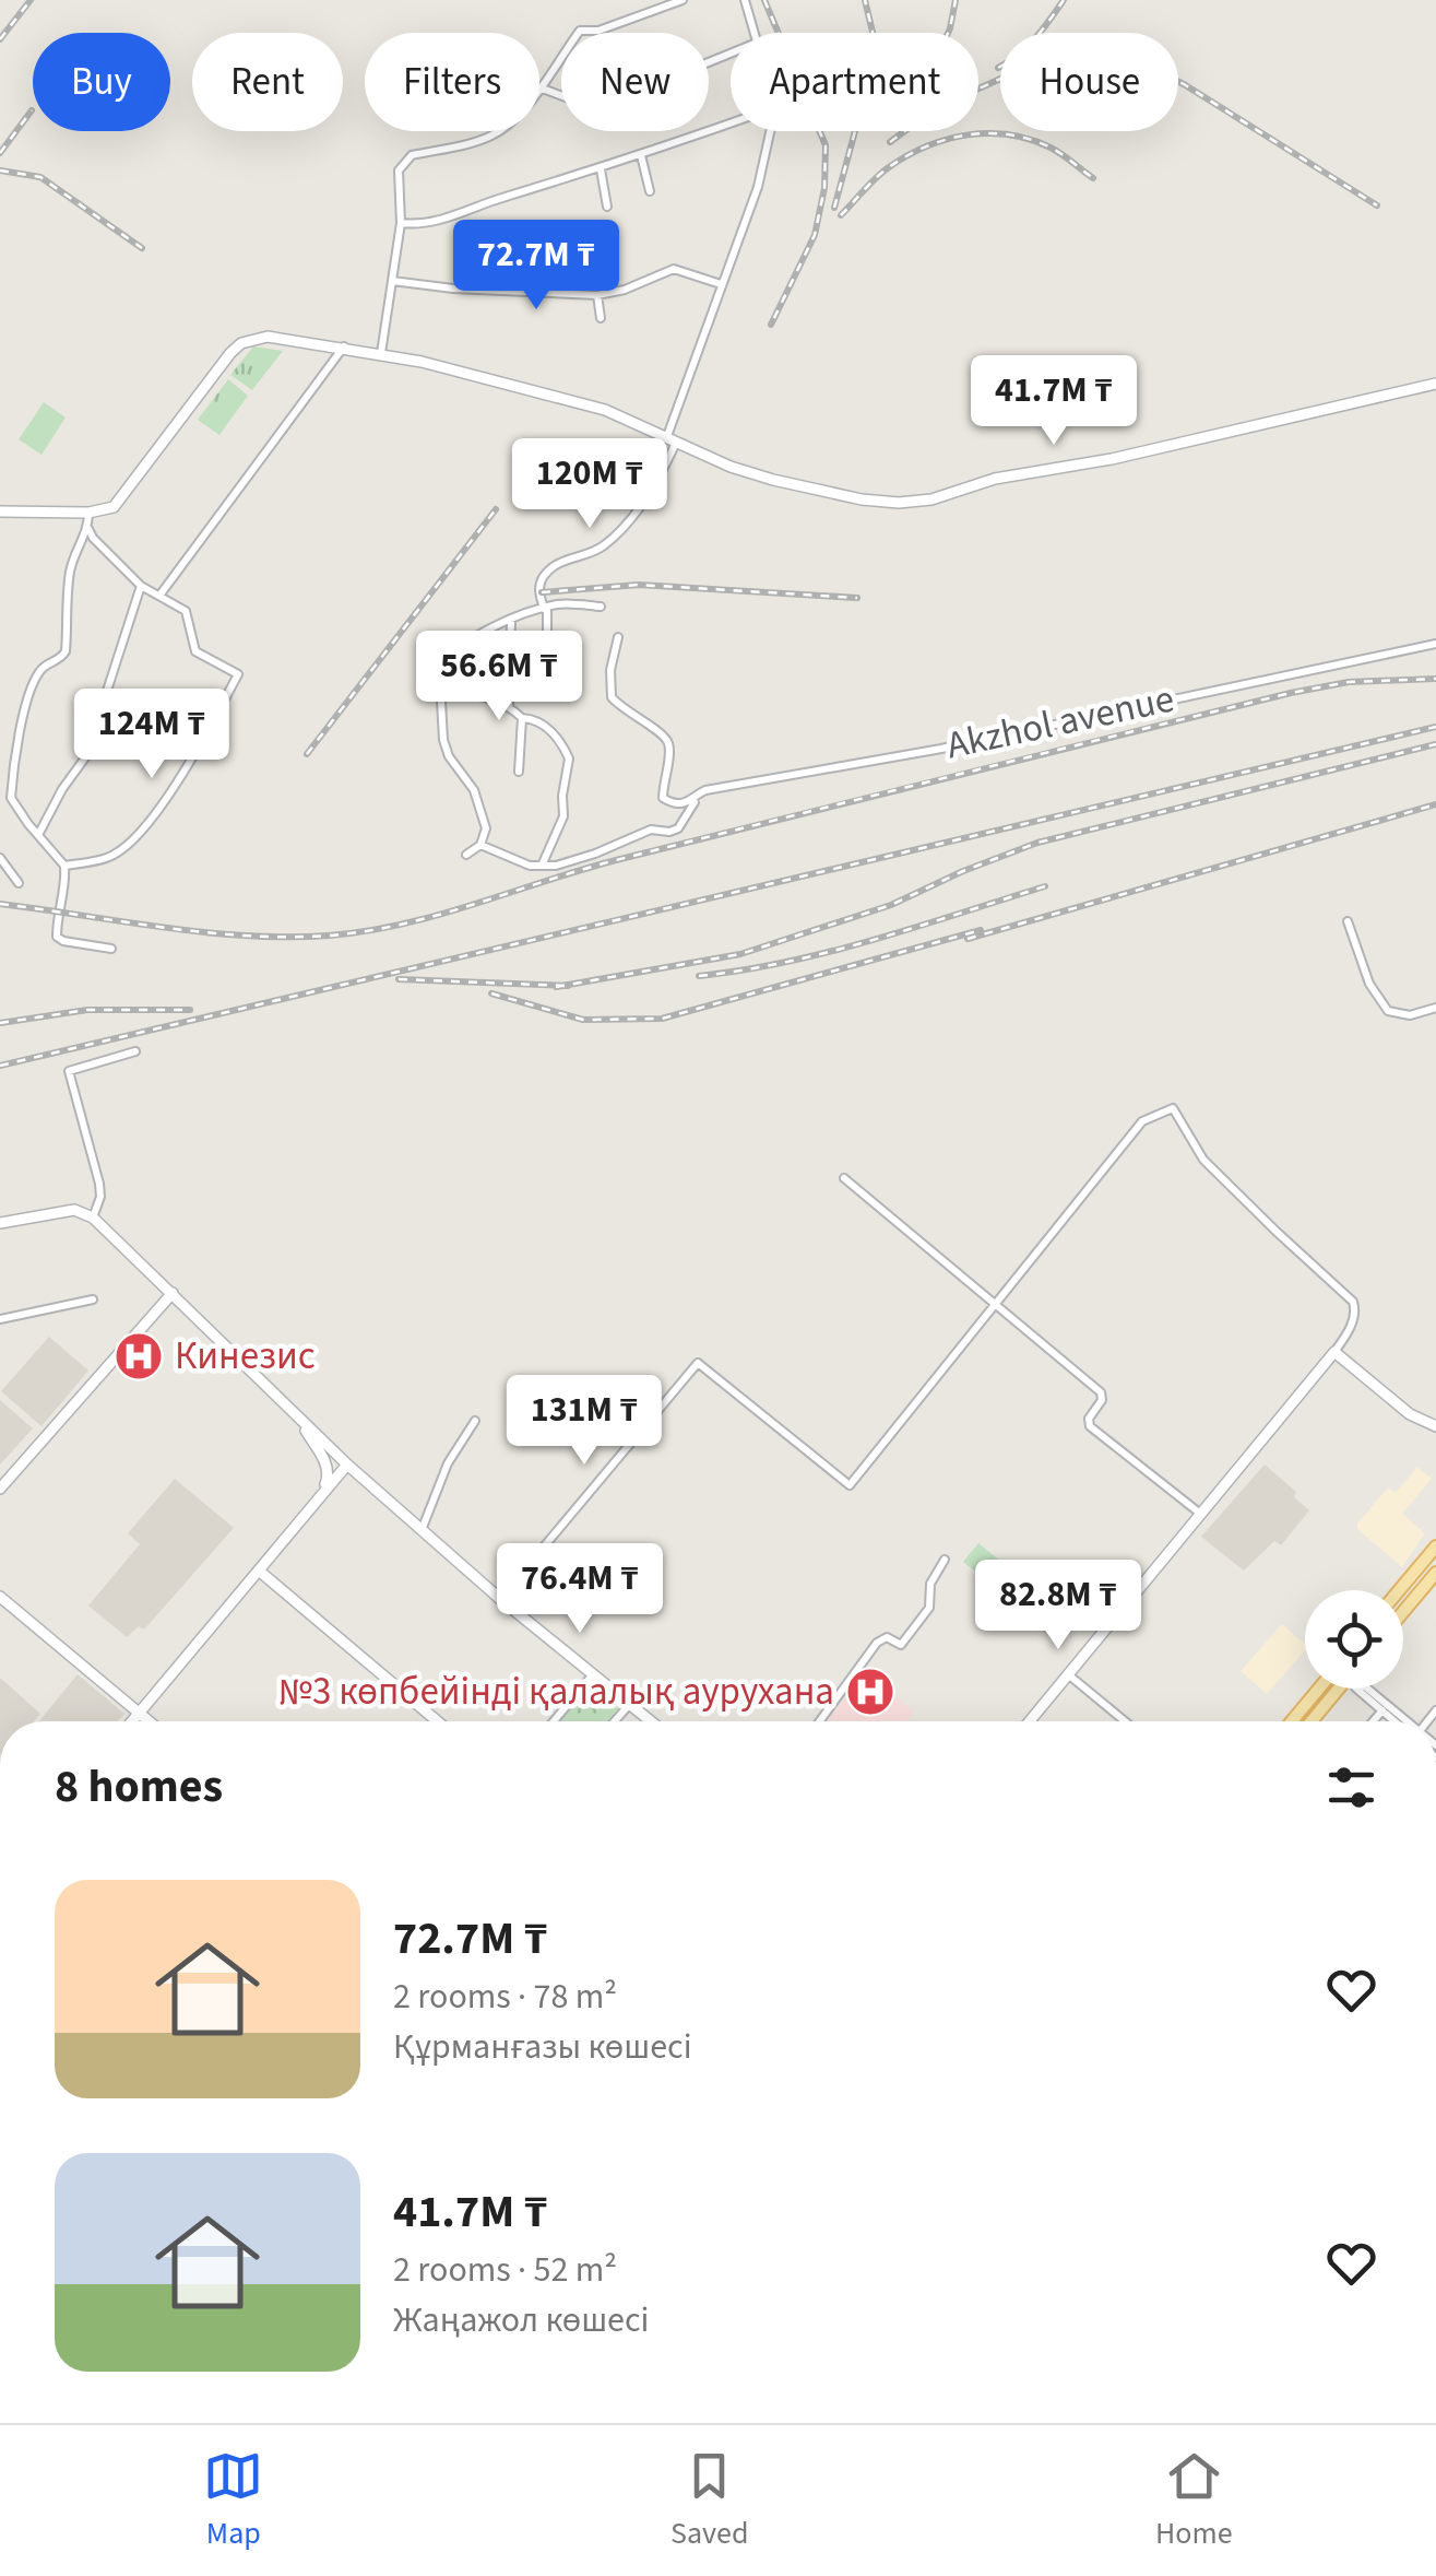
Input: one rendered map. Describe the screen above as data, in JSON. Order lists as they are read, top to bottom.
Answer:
{
  "streets": {
    "street": ["Akzhol avenue"]
  },
  "places": {
    "hospital": ["Кинезис", "№3 көпбейінді қалалық аурухана"]
  },
  "page": {
    "chip": [
      "Buy",
      "Rent",
      "Filters",
      "New",
      "Apartment",
      "House"
    ],
    "price": [
      "72.7M ₸",
      "41.7M ₸",
      "120M ₸",
      "56.6M ₸",
      "124M ₸",
      "131M ₸",
      "76.4M ₸",
      "82.8M ₸"
    ],
    "heading": "8 homes",
    "list": [
      {
        "name": "72.7M ₸",
        "note": "2 rooms · 78 m² · Құрманғазы көшесі"
      },
      {
        "name": "41.7M ₸",
        "note": "2 rooms · 52 m² · Жаңажол көшесі"
      }
    ],
    "tabs": ["Map", "Saved", "Home"]
  }
}
